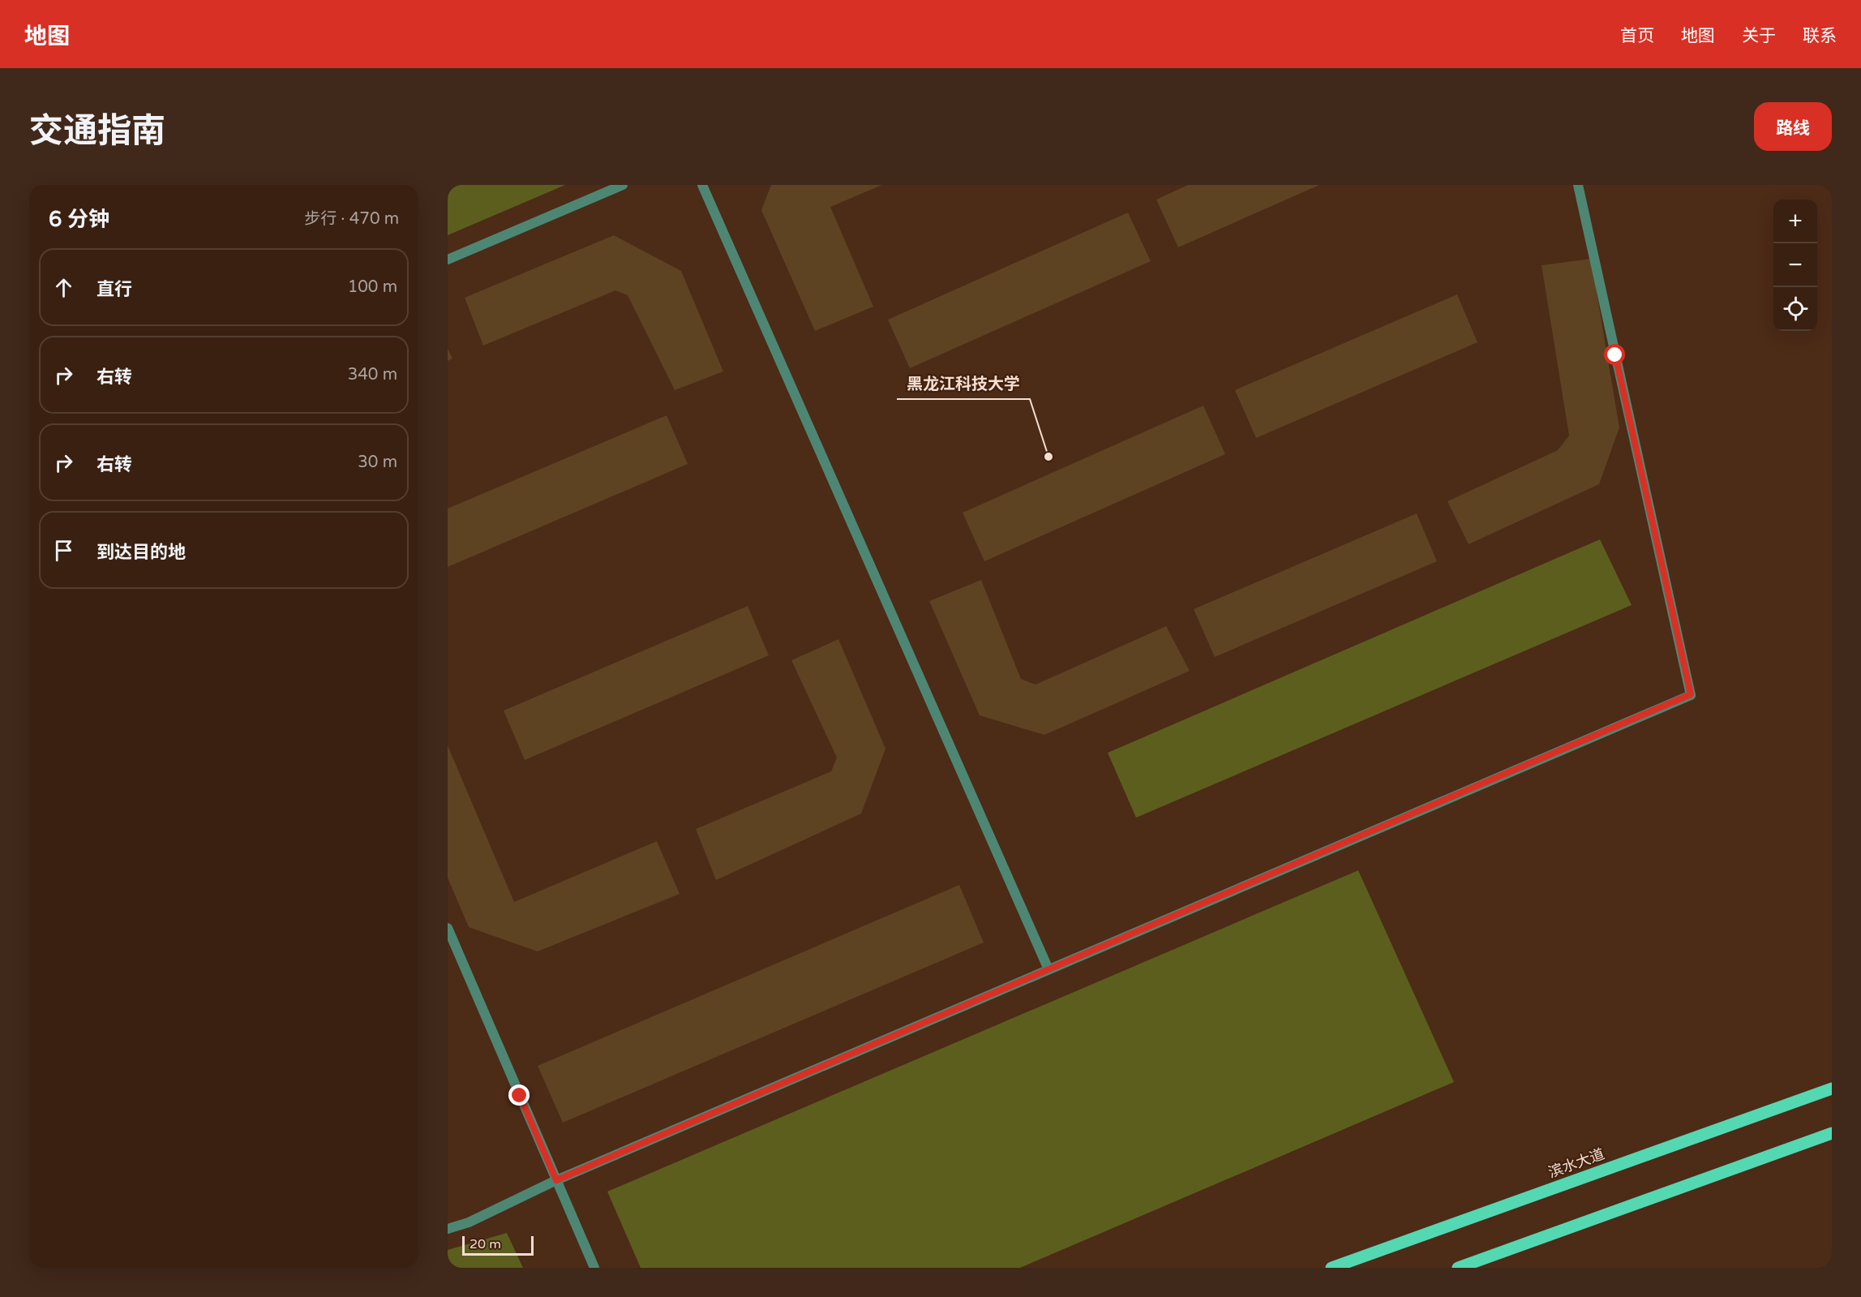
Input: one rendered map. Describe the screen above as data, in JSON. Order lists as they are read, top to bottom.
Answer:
{
  "streets": {
    "main road": ["滨水大道"]
  },
  "places": ["黑龙江科技大学"],
  "scale_bar": "20 m",
  "page": {
    "header": "地图",
    "nav": [
      "首页",
      "地图",
      "关于",
      "联系"
    ],
    "title": "交通指南",
    "buttons": "路线",
    "heading": ["6 分钟", "步行 · 470 m"],
    "map_buttons": ["+", "−"],
    "list": [
      ["直行", "100 m"],
      ["右转", "340 m"],
      ["右转", "30 m"],
      "到达目的地"
    ],
    "scale": "20 m"
  }
}
